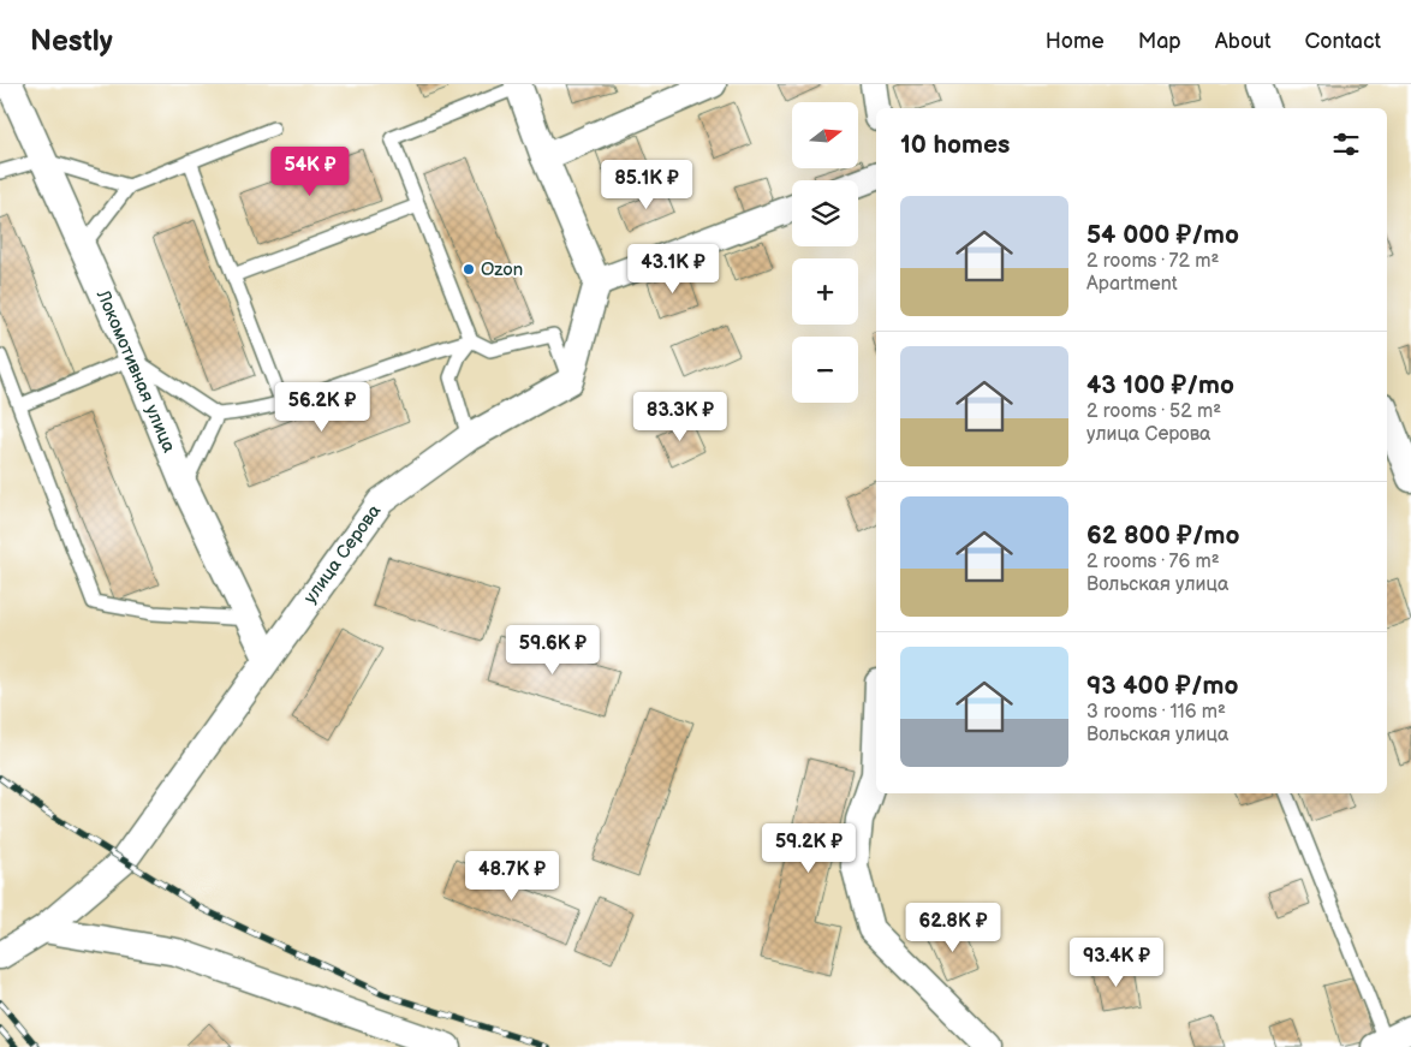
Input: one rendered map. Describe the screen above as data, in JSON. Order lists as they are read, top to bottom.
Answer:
{
  "streets": {
    "street": ["Локомотивная улица", "улица Серова"]
  },
  "crossings": [
    ["Локомотивная улица", "улица Серова"]
  ],
  "places": ["Ozon"],
  "north": "right",
  "page": {
    "header": "Nestly",
    "nav": [
      "Home",
      "Map",
      "About",
      "Contact"
    ],
    "map_buttons": ["+", "−"],
    "heading": "10 homes",
    "price": [
      "54K ₽",
      "85.1K ₽",
      "43.1K ₽",
      "56.2K ₽",
      "83.3K ₽",
      "59.6K ₽",
      "59.2K ₽",
      "48.7K ₽",
      "62.8K ₽",
      "93.4K ₽"
    ],
    "list": [
      {
        "name": "54 000 ₽/mo",
        "note": "2 rooms · 72 m² · Apartment"
      },
      {
        "name": "43 100 ₽/mo",
        "note": "2 rooms · 52 m² · улица Серова"
      },
      {
        "name": "62 800 ₽/mo",
        "note": "2 rooms · 76 m² · Вольская улица"
      },
      {
        "name": "93 400 ₽/mo",
        "note": "3 rooms · 116 m² · Вольская улица"
      }
    ]
  }
}
